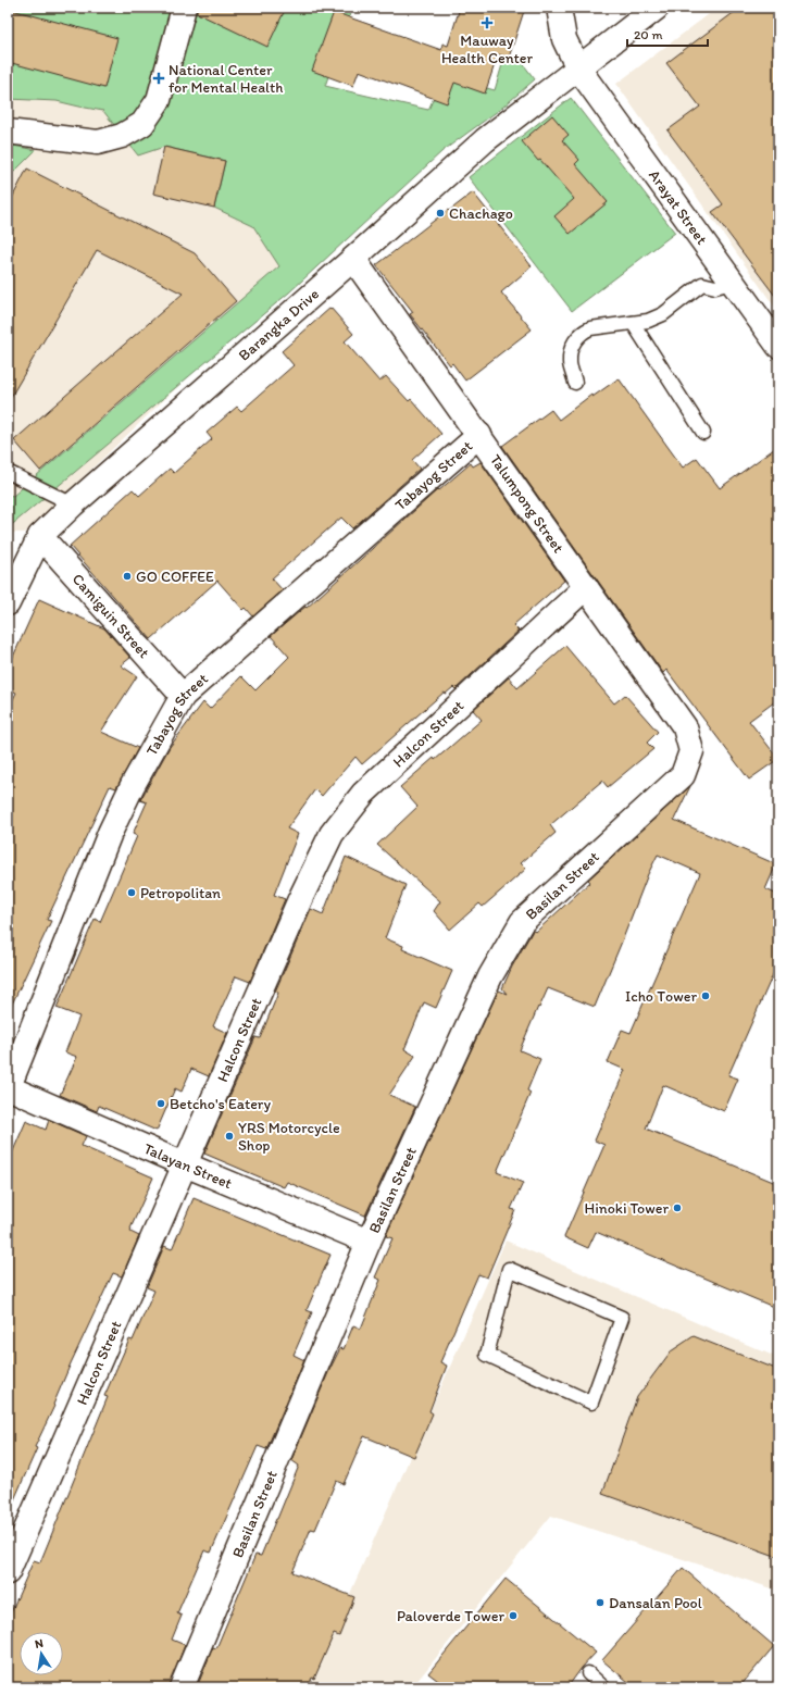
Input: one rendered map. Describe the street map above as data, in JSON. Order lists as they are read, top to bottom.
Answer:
{
  "streets": {
    "street": [
      "Arayat Street",
      "Barangka Drive",
      "Tabayog Street",
      "Talumpong Street",
      "Camiguin Street",
      "Halcon Street",
      "Basilan Street",
      "Talayan Street"
    ]
  },
  "crossings": [
    ["Arayat Street", "Barangka Drive"],
    ["Barangka Drive", "Talumpong Street"],
    ["Barangka Drive", "Camiguin Street"],
    ["Tabayog Street", "Talumpong Street"],
    ["Tabayog Street", "Camiguin Street"],
    ["Tabayog Street", "Talayan Street"],
    ["Talumpong Street", "Halcon Street"],
    ["Talumpong Street", "Basilan Street"],
    ["Halcon Street", "Talayan Street"],
    ["Basilan Street", "Talayan Street"]
  ],
  "places": {
    "health": ["Mauway Health Center", "National Center for Mental Health"],
    "other": [
      "Chachago",
      "GO COFFEE",
      "Petropolitan",
      "Icho Tower",
      "Betcho's Eatery",
      "YRS Motorcycle Shop",
      "Hinoki Tower",
      "Dansalan Pool",
      "Paloverde Tower"
    ]
  },
  "scale_bar": "20 m",
  "north": "top"
}
